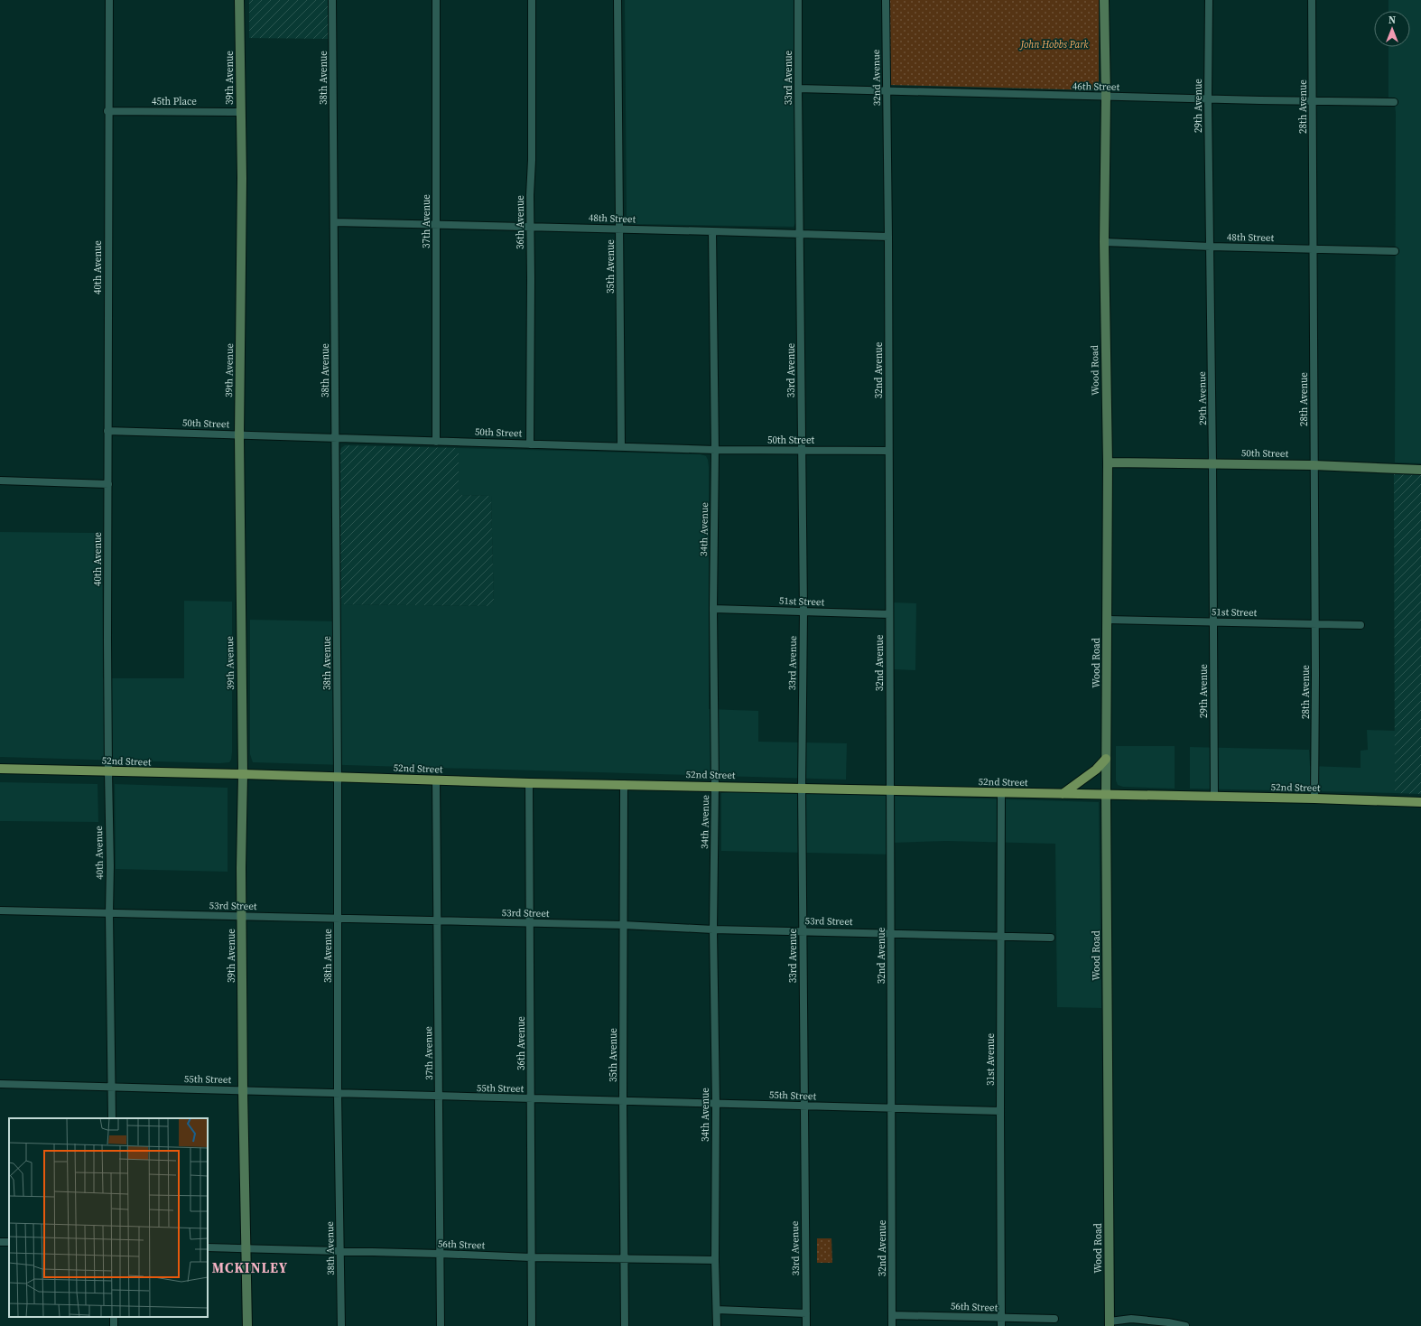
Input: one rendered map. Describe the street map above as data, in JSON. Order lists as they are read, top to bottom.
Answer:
{
  "streets": {
    "main road": ["52nd Street"],
    "street": [
      "39th Avenue",
      "38th Avenue",
      "33rd Avenue",
      "32nd Avenue",
      "46th Street",
      "45th Place",
      "29th Avenue",
      "28th Avenue",
      "48th Street",
      "37th Avenue",
      "36th Avenue",
      "35th Avenue",
      "40th Avenue",
      "Wood Road",
      "50th Street",
      "34th Avenue",
      "51st Street",
      "53rd Street",
      "31st Avenue",
      "55th Street",
      "56th Street"
    ]
  },
  "crossings": [
    ["39th Avenue", "45th Place"],
    ["39th Avenue", "50th Street"],
    ["39th Avenue", "52nd Street"],
    ["39th Avenue", "53rd Street"],
    ["39th Avenue", "55th Street"],
    ["39th Avenue", "56th Street"],
    ["38th Avenue", "48th Street"],
    ["38th Avenue", "50th Street"],
    ["38th Avenue", "52nd Street"],
    ["38th Avenue", "53rd Street"],
    ["38th Avenue", "55th Street"],
    ["38th Avenue", "56th Street"],
    ["33rd Avenue", "46th Street"],
    ["33rd Avenue", "48th Street"],
    ["33rd Avenue", "50th Street"],
    ["33rd Avenue", "51st Street"],
    ["33rd Avenue", "52nd Street"],
    ["33rd Avenue", "53rd Street"],
    ["33rd Avenue", "55th Street"],
    ["32nd Avenue", "46th Street"],
    ["32nd Avenue", "48th Street"],
    ["32nd Avenue", "50th Street"],
    ["32nd Avenue", "51st Street"],
    ["32nd Avenue", "52nd Street"],
    ["32nd Avenue", "53rd Street"],
    ["32nd Avenue", "55th Street"],
    ["32nd Avenue", "56th Street"],
    ["46th Street", "29th Avenue"],
    ["46th Street", "28th Avenue"],
    ["46th Street", "Wood Road"],
    ["45th Place", "40th Avenue"],
    ["29th Avenue", "48th Street"],
    ["29th Avenue", "50th Street"],
    ["29th Avenue", "51st Street"],
    ["29th Avenue", "52nd Street"],
    ["28th Avenue", "48th Street"],
    ["28th Avenue", "50th Street"],
    ["28th Avenue", "51st Street"],
    ["28th Avenue", "52nd Street"],
    ["48th Street", "37th Avenue"],
    ["48th Street", "36th Avenue"],
    ["48th Street", "35th Avenue"],
    ["48th Street", "Wood Road"],
    ["48th Street", "34th Avenue"],
    ["37th Avenue", "50th Street"],
    ["37th Avenue", "52nd Street"],
    ["37th Avenue", "53rd Street"],
    ["37th Avenue", "55th Street"],
    ["37th Avenue", "56th Street"],
    ["36th Avenue", "50th Street"],
    ["36th Avenue", "52nd Street"],
    ["36th Avenue", "53rd Street"],
    ["36th Avenue", "55th Street"],
    ["36th Avenue", "56th Street"],
    ["35th Avenue", "50th Street"],
    ["35th Avenue", "52nd Street"],
    ["35th Avenue", "53rd Street"],
    ["35th Avenue", "55th Street"],
    ["35th Avenue", "56th Street"],
    ["40th Avenue", "50th Street"],
    ["40th Avenue", "52nd Street"],
    ["40th Avenue", "53rd Street"],
    ["40th Avenue", "55th Street"],
    ["Wood Road", "50th Street"],
    ["Wood Road", "51st Street"],
    ["Wood Road", "52nd Street"],
    ["50th Street", "34th Avenue"],
    ["34th Avenue", "51st Street"],
    ["34th Avenue", "52nd Street"],
    ["34th Avenue", "53rd Street"],
    ["34th Avenue", "55th Street"],
    ["34th Avenue", "56th Street"],
    ["52nd Street", "31st Avenue"],
    ["53rd Street", "31st Avenue"],
    ["31st Avenue", "55th Street"],
    ["31st Avenue", "56th Street"]
  ],
  "districts": ["MCKINLEY"],
  "parks": ["John Hobbs Park"],
  "north": "top"
}
